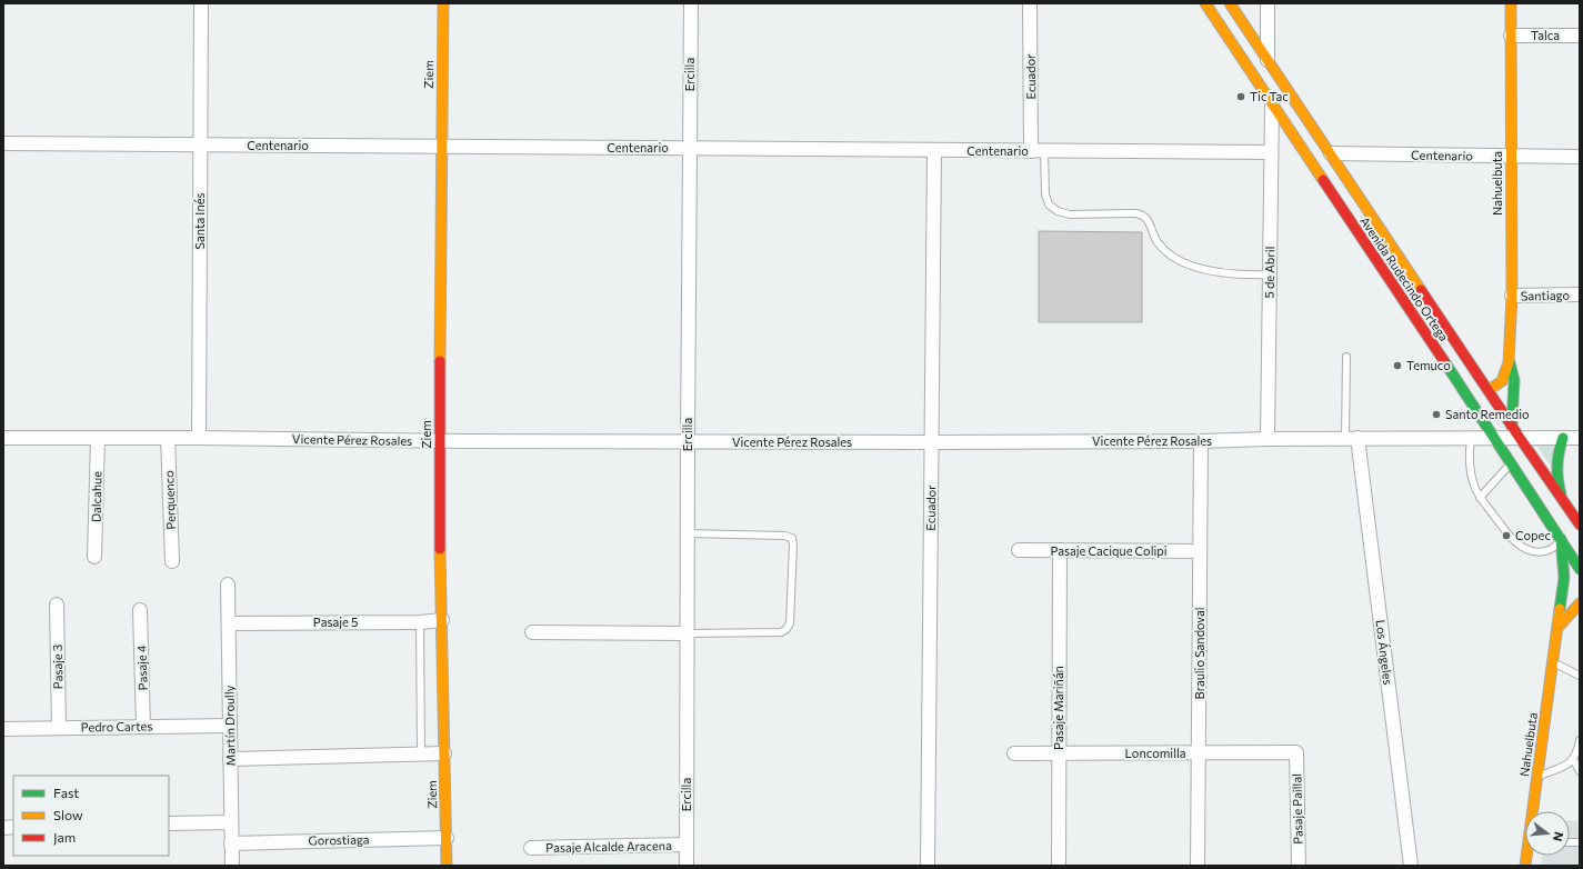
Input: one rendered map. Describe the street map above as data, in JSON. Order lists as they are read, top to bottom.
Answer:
{
  "streets": {
    "main road": ["Ziem", "Nahuelbuta", "Avenida Rudecindo Ortega"],
    "street": [
      "Talca",
      "Ercilla",
      "Ecuador",
      "Centenario",
      "Santa Inés",
      "5 de Abril",
      "Santiago",
      "Vicente Pérez Rosales",
      "Dalcahue",
      "Perquenco",
      "Pasaje Cacique Colipi",
      "Pasaje 5",
      "Los Ángeles",
      "Braulio Sandoval",
      "Pasaje 3",
      "Pasaje 4",
      "Pasaje Mariñán",
      "Martín Droully",
      "Pedro Cartes",
      "Loncomilla",
      "Pasaje Paillal",
      "Gorostiaga",
      "Pasaje Alcalde Aracena"
    ]
  },
  "crossings": [
    ["Talca", "Nahuelbuta"],
    ["Ziem", "Centenario"],
    ["Ziem", "Vicente Pérez Rosales"],
    ["Ziem", "Pasaje 5"],
    ["Ziem", "Gorostiaga"],
    ["Ercilla", "Centenario"],
    ["Ercilla", "Vicente Pérez Rosales"],
    ["Ercilla", "Pasaje Alcalde Aracena"],
    ["Ecuador", "Centenario"],
    ["Ecuador", "Vicente Pérez Rosales"],
    ["Centenario", "Nahuelbuta"],
    ["Centenario", "Santa Inés"],
    ["Centenario", "5 de Abril"],
    ["Centenario", "Avenida Rudecindo Ortega"],
    ["Nahuelbuta", "Avenida Rudecindo Ortega"],
    ["Nahuelbuta", "Santiago"],
    ["Santa Inés", "Vicente Pérez Rosales"],
    ["5 de Abril", "Avenida Rudecindo Ortega"],
    ["5 de Abril", "Vicente Pérez Rosales"],
    ["Avenida Rudecindo Ortega", "Vicente Pérez Rosales"],
    ["Vicente Pérez Rosales", "Dalcahue"],
    ["Vicente Pérez Rosales", "Perquenco"],
    ["Vicente Pérez Rosales", "Los Ángeles"],
    ["Vicente Pérez Rosales", "Braulio Sandoval"],
    ["Pasaje Cacique Colipi", "Braulio Sandoval"],
    ["Pasaje Cacique Colipi", "Pasaje Mariñán"],
    ["Pasaje 5", "Martín Droully"],
    ["Braulio Sandoval", "Loncomilla"],
    ["Pasaje 3", "Pedro Cartes"],
    ["Pasaje 4", "Pedro Cartes"],
    ["Pasaje Mariñán", "Loncomilla"],
    ["Martín Droully", "Pedro Cartes"],
    ["Martín Droully", "Gorostiaga"],
    ["Loncomilla", "Pasaje Paillal"]
  ],
  "places": [
    "Tic Tac",
    "Temuco",
    "Santo Remedio",
    "Copec"
  ],
  "legend": ["Fast", "Slow", "Jam"],
  "north": "right"
}
